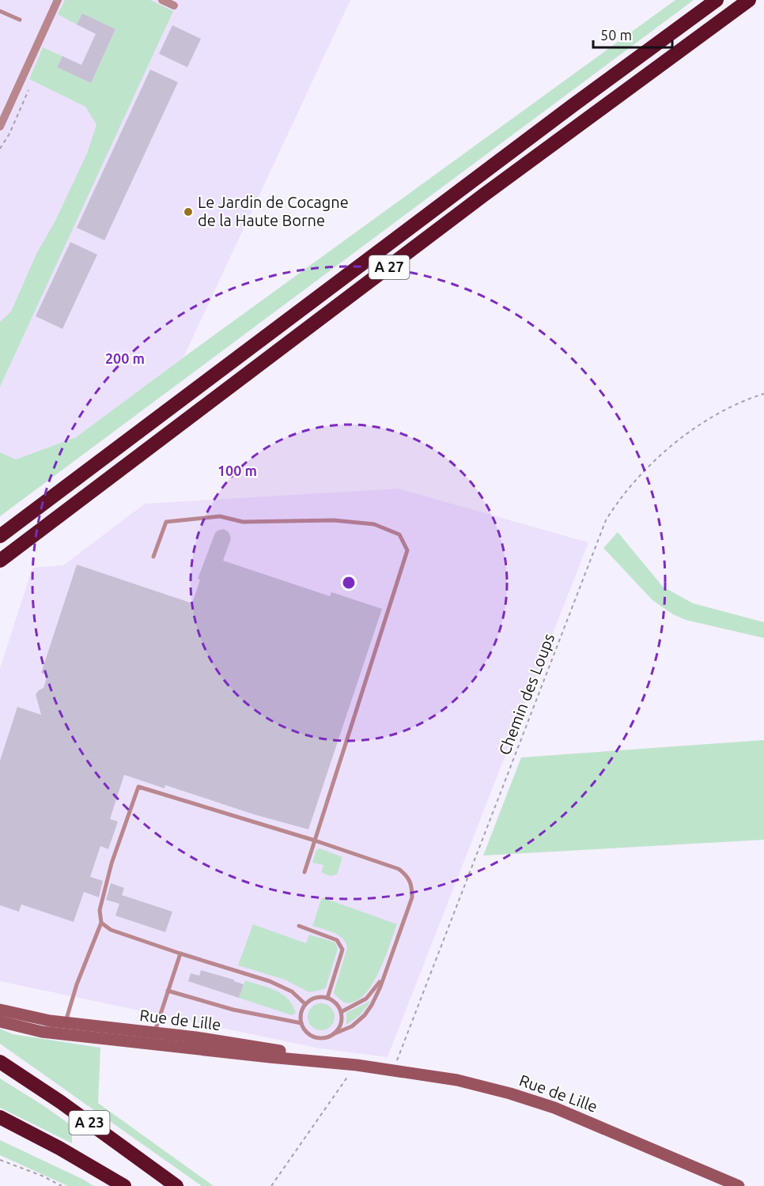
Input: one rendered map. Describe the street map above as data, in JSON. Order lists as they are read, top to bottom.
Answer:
{
  "streets": {
    "highway": ["A 27", "A 23"],
    "main road": ["Rue de Lille"],
    "path": ["Chemin des Loups"]
  },
  "crossings": [
    ["Chemin des Loups", "Rue de Lille"]
  ],
  "places": ["Le Jardin de Cocagne de la Haute Borne"],
  "scale_bar": "50 m",
  "rings": ["200 m", "100 m"]
}
